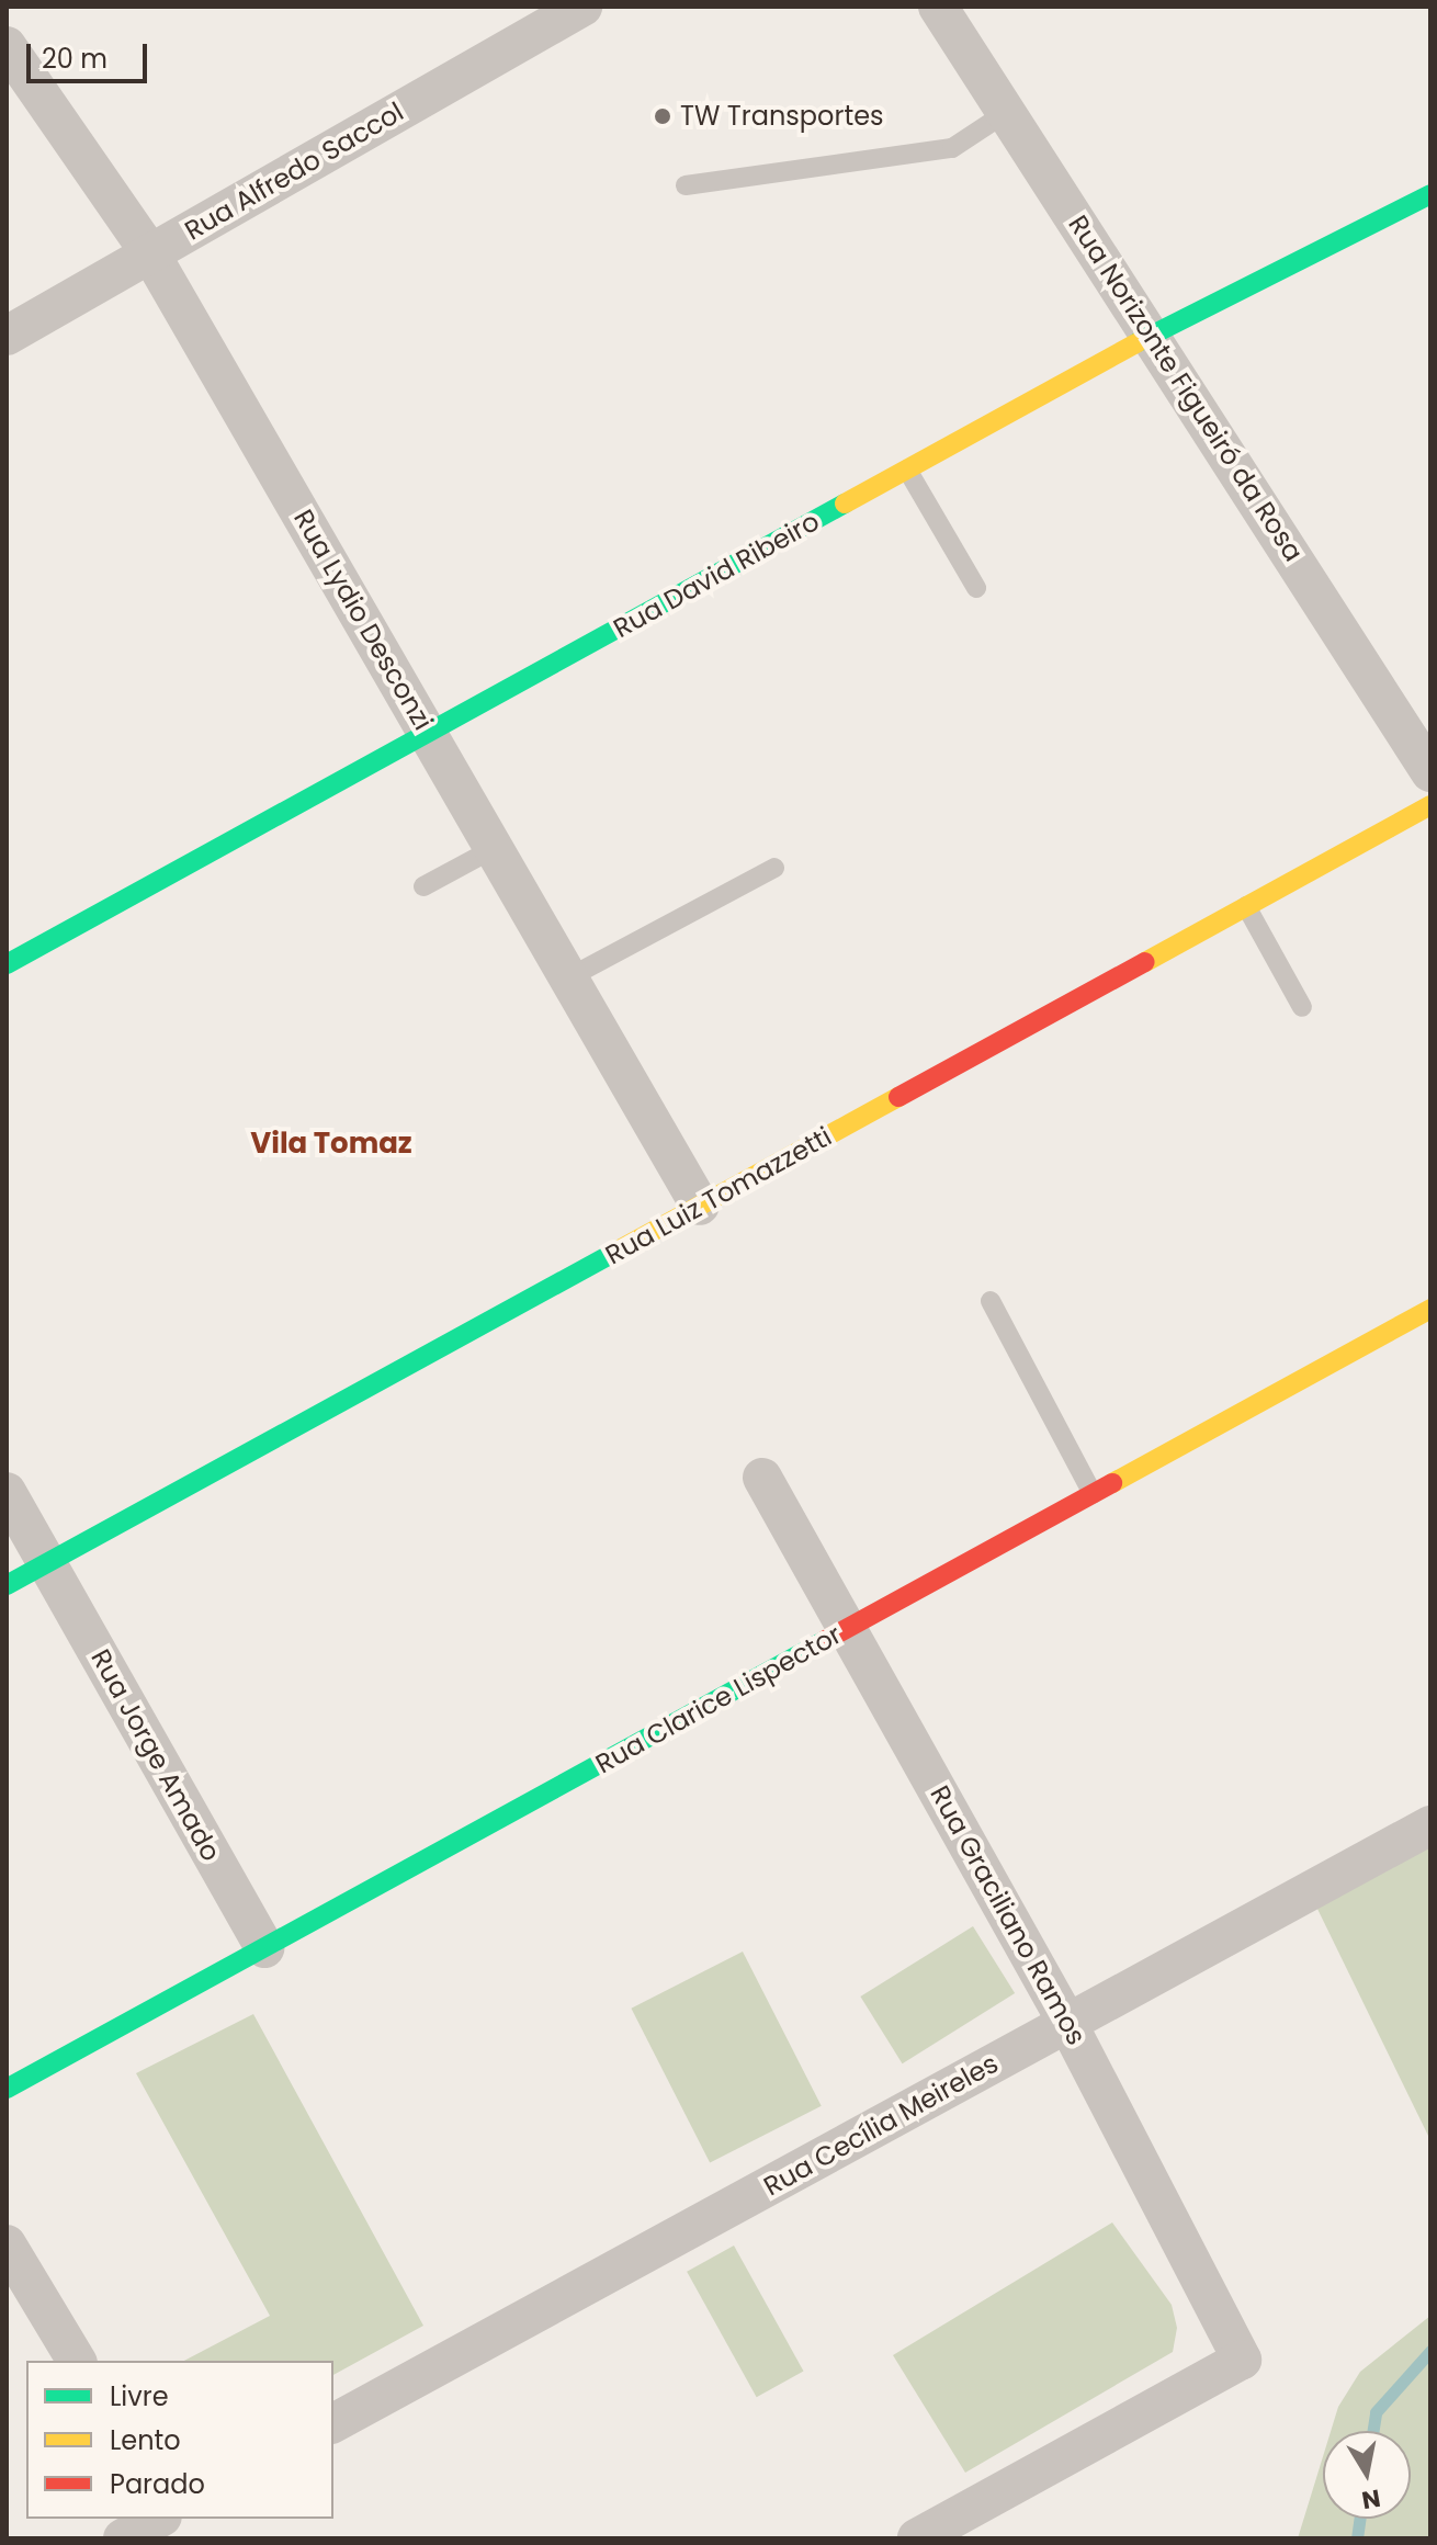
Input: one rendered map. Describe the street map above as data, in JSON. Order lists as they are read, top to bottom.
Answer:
{
  "streets": {
    "street": [
      "Rua Alfredo Saccol",
      "Rua Norizonte Figueiró da Rosa",
      "Rua David Ribeiro",
      "Rua Lydio Desconzi",
      "Rua Luiz Tomazzetti",
      "Rua Clarice Lispector",
      "Rua Jorge Amado",
      "Rua Graciliano Ramos",
      "Rua Cecília Meireles"
    ]
  },
  "crossings": [
    ["Rua Alfredo Saccol", "Rua Lydio Desconzi"],
    ["Rua Norizonte Figueiró da Rosa", "Rua David Ribeiro"],
    ["Rua David Ribeiro", "Rua Lydio Desconzi"],
    ["Rua Lydio Desconzi", "Rua Luiz Tomazzetti"],
    ["Rua Luiz Tomazzetti", "Rua Jorge Amado"],
    ["Rua Clarice Lispector", "Rua Jorge Amado"],
    ["Rua Clarice Lispector", "Rua Graciliano Ramos"],
    ["Rua Graciliano Ramos", "Rua Cecília Meireles"]
  ],
  "districts": ["Vila Tomaz"],
  "places": ["TW Transportes"],
  "legend": ["Livre", "Lento", "Parado"],
  "scale_bar": "20 m",
  "north": "bottom"
}
